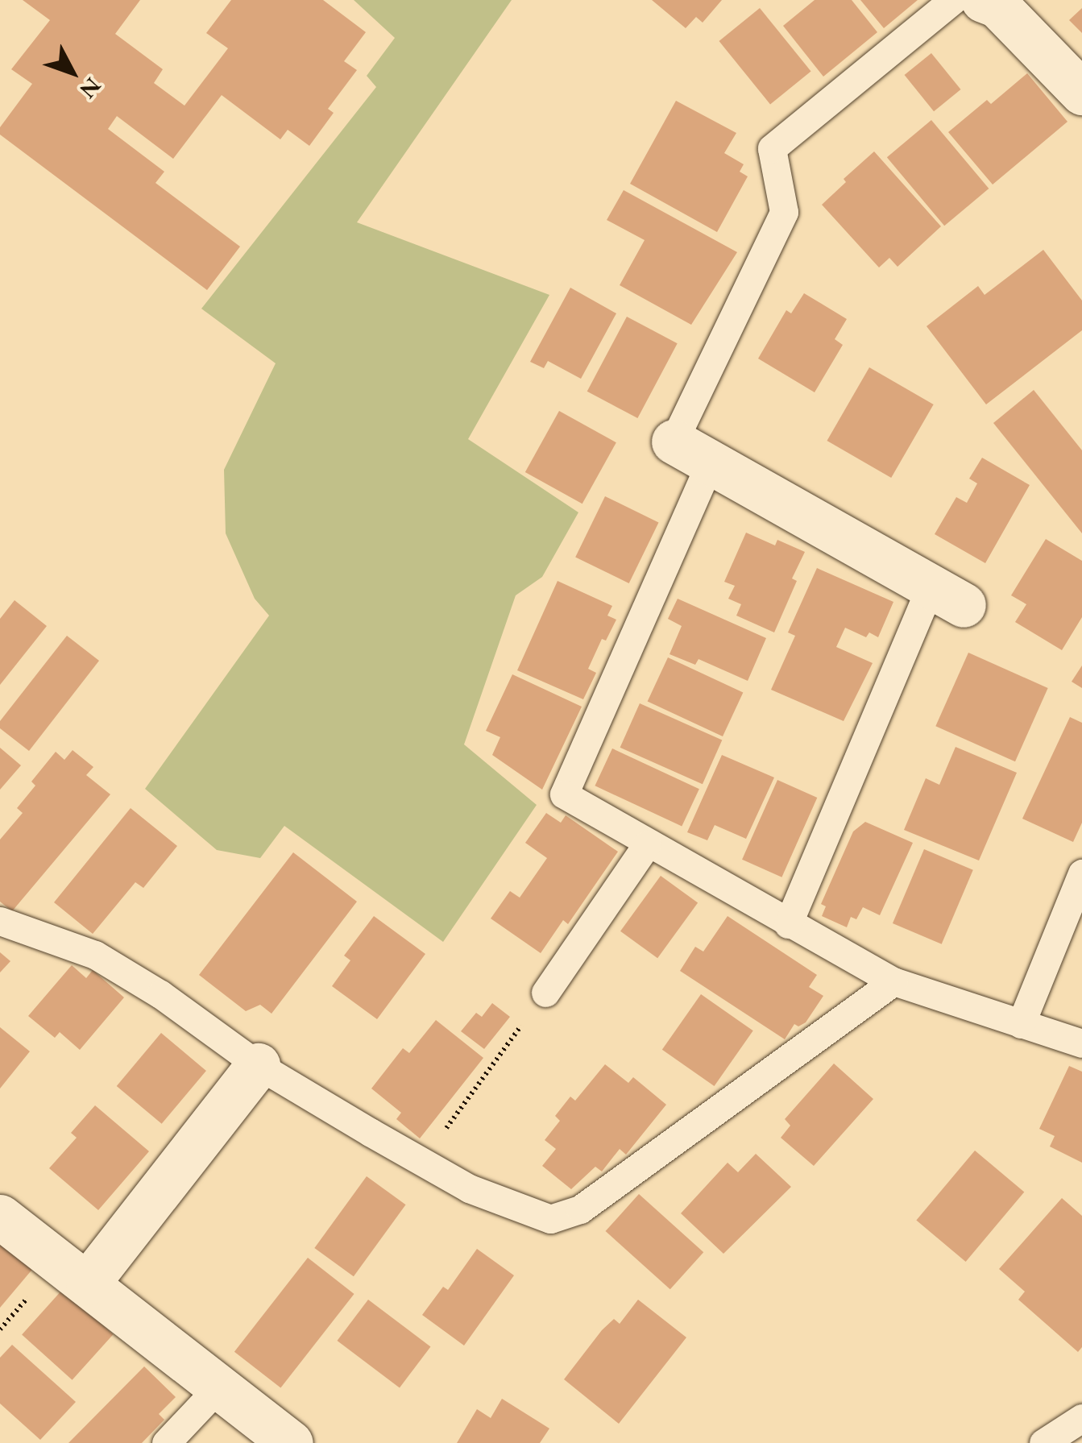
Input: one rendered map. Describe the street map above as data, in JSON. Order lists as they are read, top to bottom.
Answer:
{
  "north": "bottom right"
}
